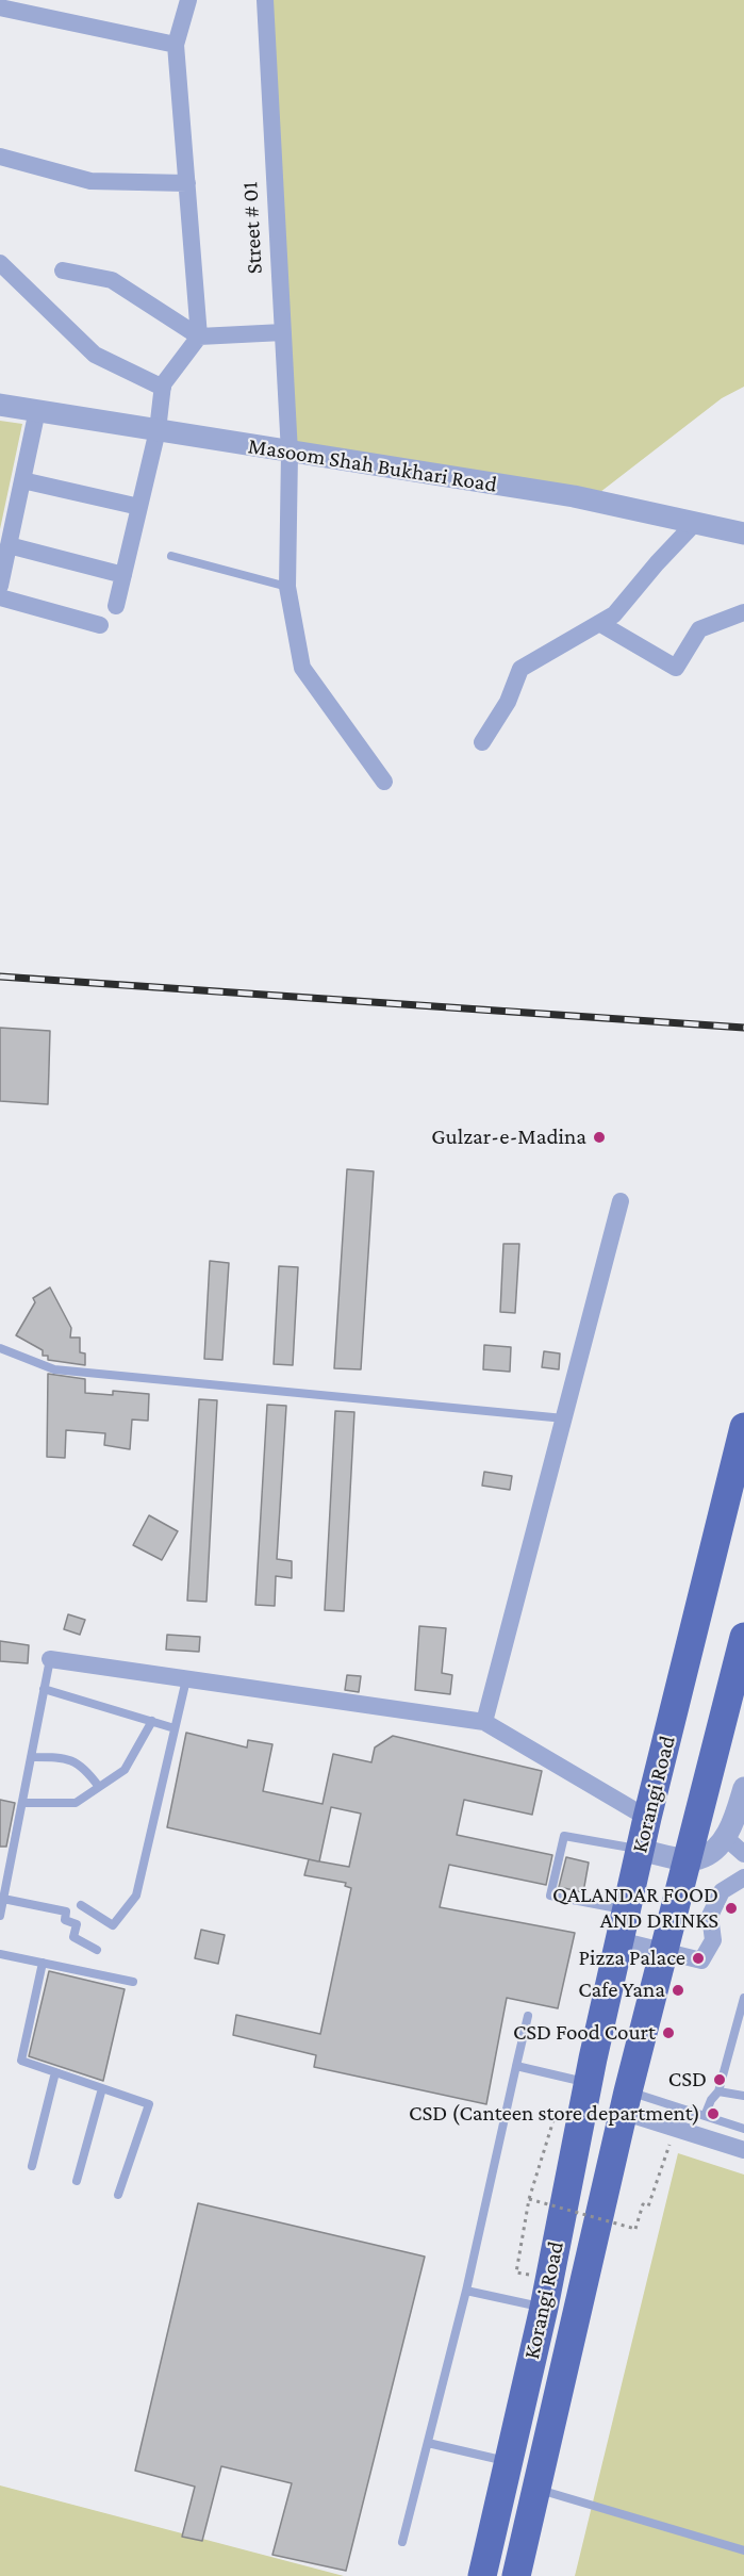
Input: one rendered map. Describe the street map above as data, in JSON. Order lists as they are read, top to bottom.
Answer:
{
  "streets": {
    "main road": ["Korangi Road"],
    "street": ["Street # 01", "Masoom Shah Bukhari Road"]
  },
  "crossings": [
    ["Street # 01", "Masoom Shah Bukhari Road"]
  ],
  "places": [
    "Gulzar-e-Madina",
    "QALANDAR FOOD AND DRINKS",
    "Pizza Palace",
    "Cafe Yana",
    "CSD Food Court",
    "CSD",
    "CSD (Canteen store department)"
  ]
}
